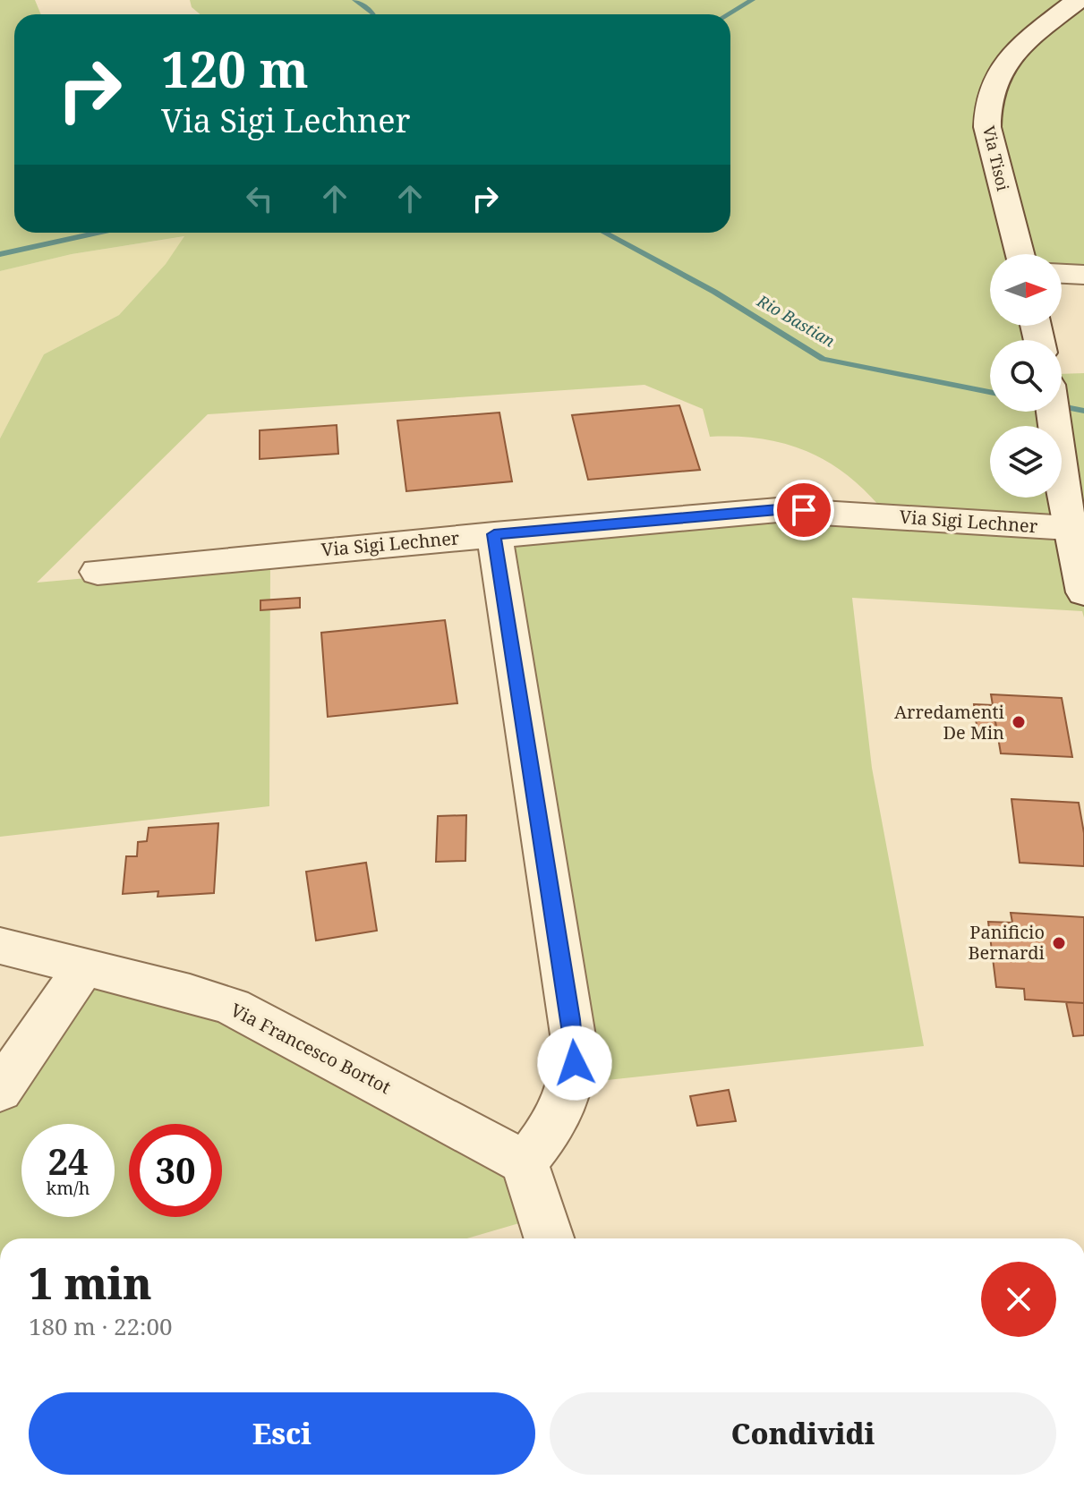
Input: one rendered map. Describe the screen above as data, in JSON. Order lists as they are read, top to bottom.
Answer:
{
  "streets": {
    "street": ["Via Tisoi", "Via Sigi Lechner", "Via Francesco Bortot"]
  },
  "water": ["Rio Bastian"],
  "places": ["Arredamenti De Min", "Panificio Bernardi"],
  "north": "right",
  "page": {
    "turn": ["120 m", "Via Sigi Lechner"],
    "speed": "24 km/h",
    "limit": "30",
    "heading": ["1 min", "180 m · 22:00"],
    "buttons": ["Esci", "Condividi"]
  }
}
